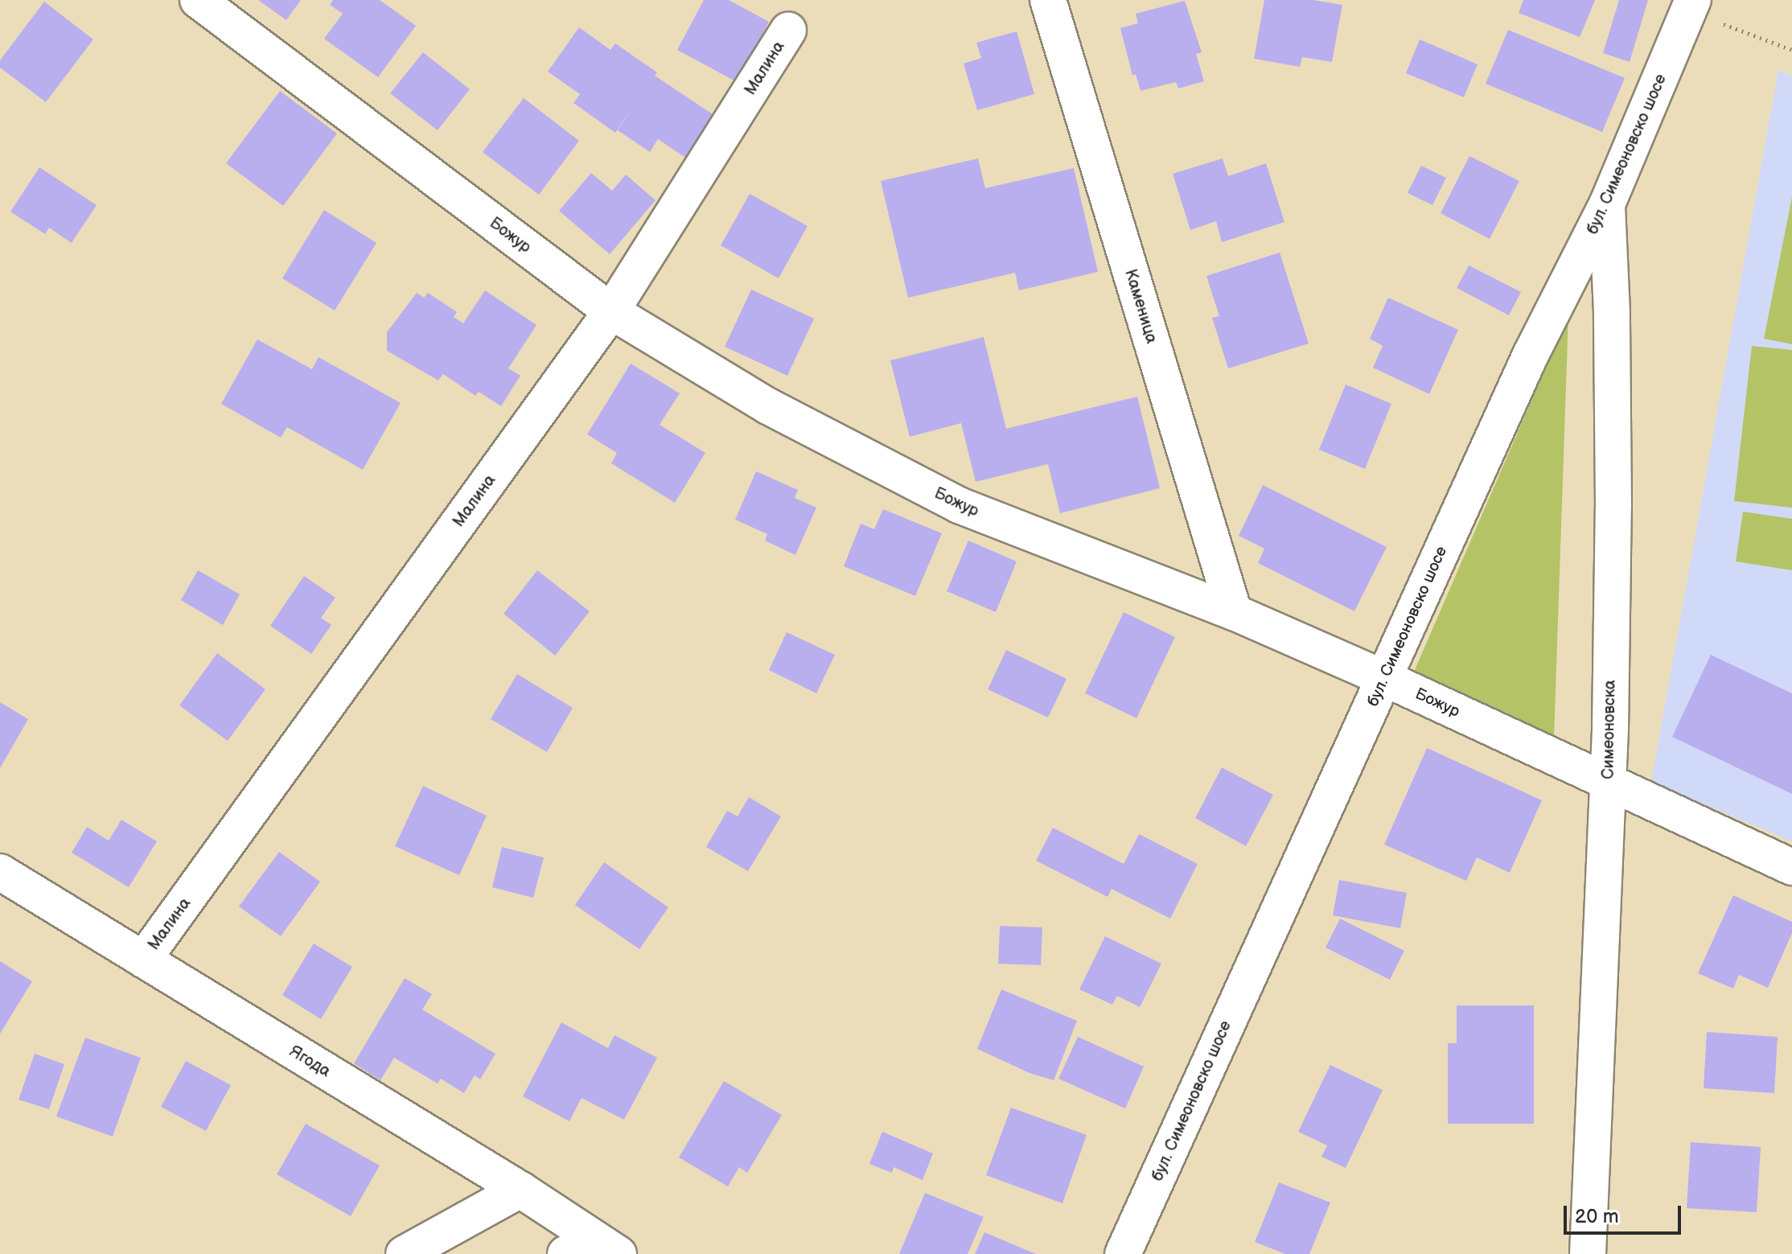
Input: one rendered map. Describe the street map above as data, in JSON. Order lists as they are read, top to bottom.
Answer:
{
  "streets": {
    "street": [
      "Малина",
      "бул. Симеоновско шосе",
      "Божур",
      "Каменица",
      "Симеоновска",
      "Ягода"
    ]
  },
  "crossings": [
    ["Малина", "Божур"],
    ["Малина", "Ягода"],
    ["бул. Симеоновско шосе", "Божур"],
    ["бул. Симеоновско шосе", "Симеоновска"],
    ["Божур", "Каменица"],
    ["Божур", "Симеоновска"]
  ],
  "scale_bar": "20 m"
}
